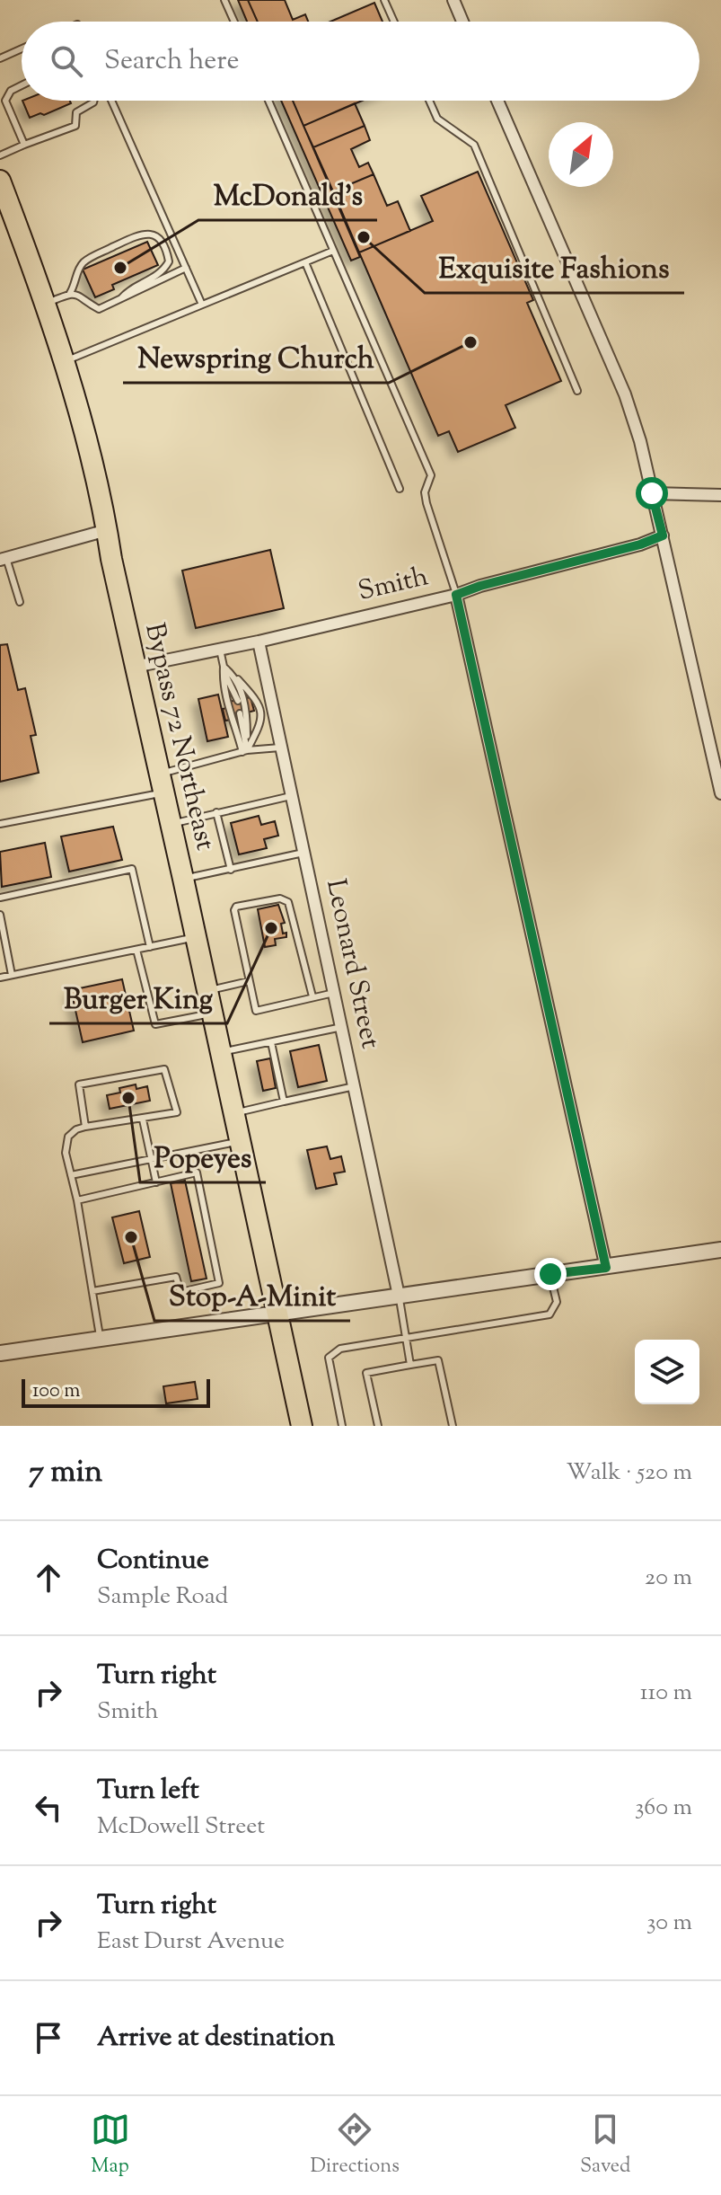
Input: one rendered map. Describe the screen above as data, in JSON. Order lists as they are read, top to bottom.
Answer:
{
  "streets": {
    "highway": ["Bypass 72 Northeast"],
    "street": ["Smith", "Leonard Street"]
  },
  "crossings": [
    ["Smith", "Bypass 72 Northeast"],
    ["Smith", "Leonard Street"]
  ],
  "places": [
    "Exquisite Fashions",
    "McDonald's",
    "Newspring Church",
    "Burger King",
    "Popeyes",
    "Stop-A-Minit"
  ],
  "scale_bar": "100 m",
  "north": "top right",
  "page": {
    "search": "Search here",
    "scale": "100 m",
    "heading": ["7 min", "Walk · 520 m"],
    "list": [
      ["Continue", "Sample Road", "20 m"],
      ["Turn right", "Smith", "110 m"],
      ["Turn left", "McDowell Street", "360 m"],
      ["Turn right", "East Durst Avenue", "30 m"],
      "Arrive at destination"
    ],
    "nav": ["Map", "Directions", "Saved"]
  }
}
